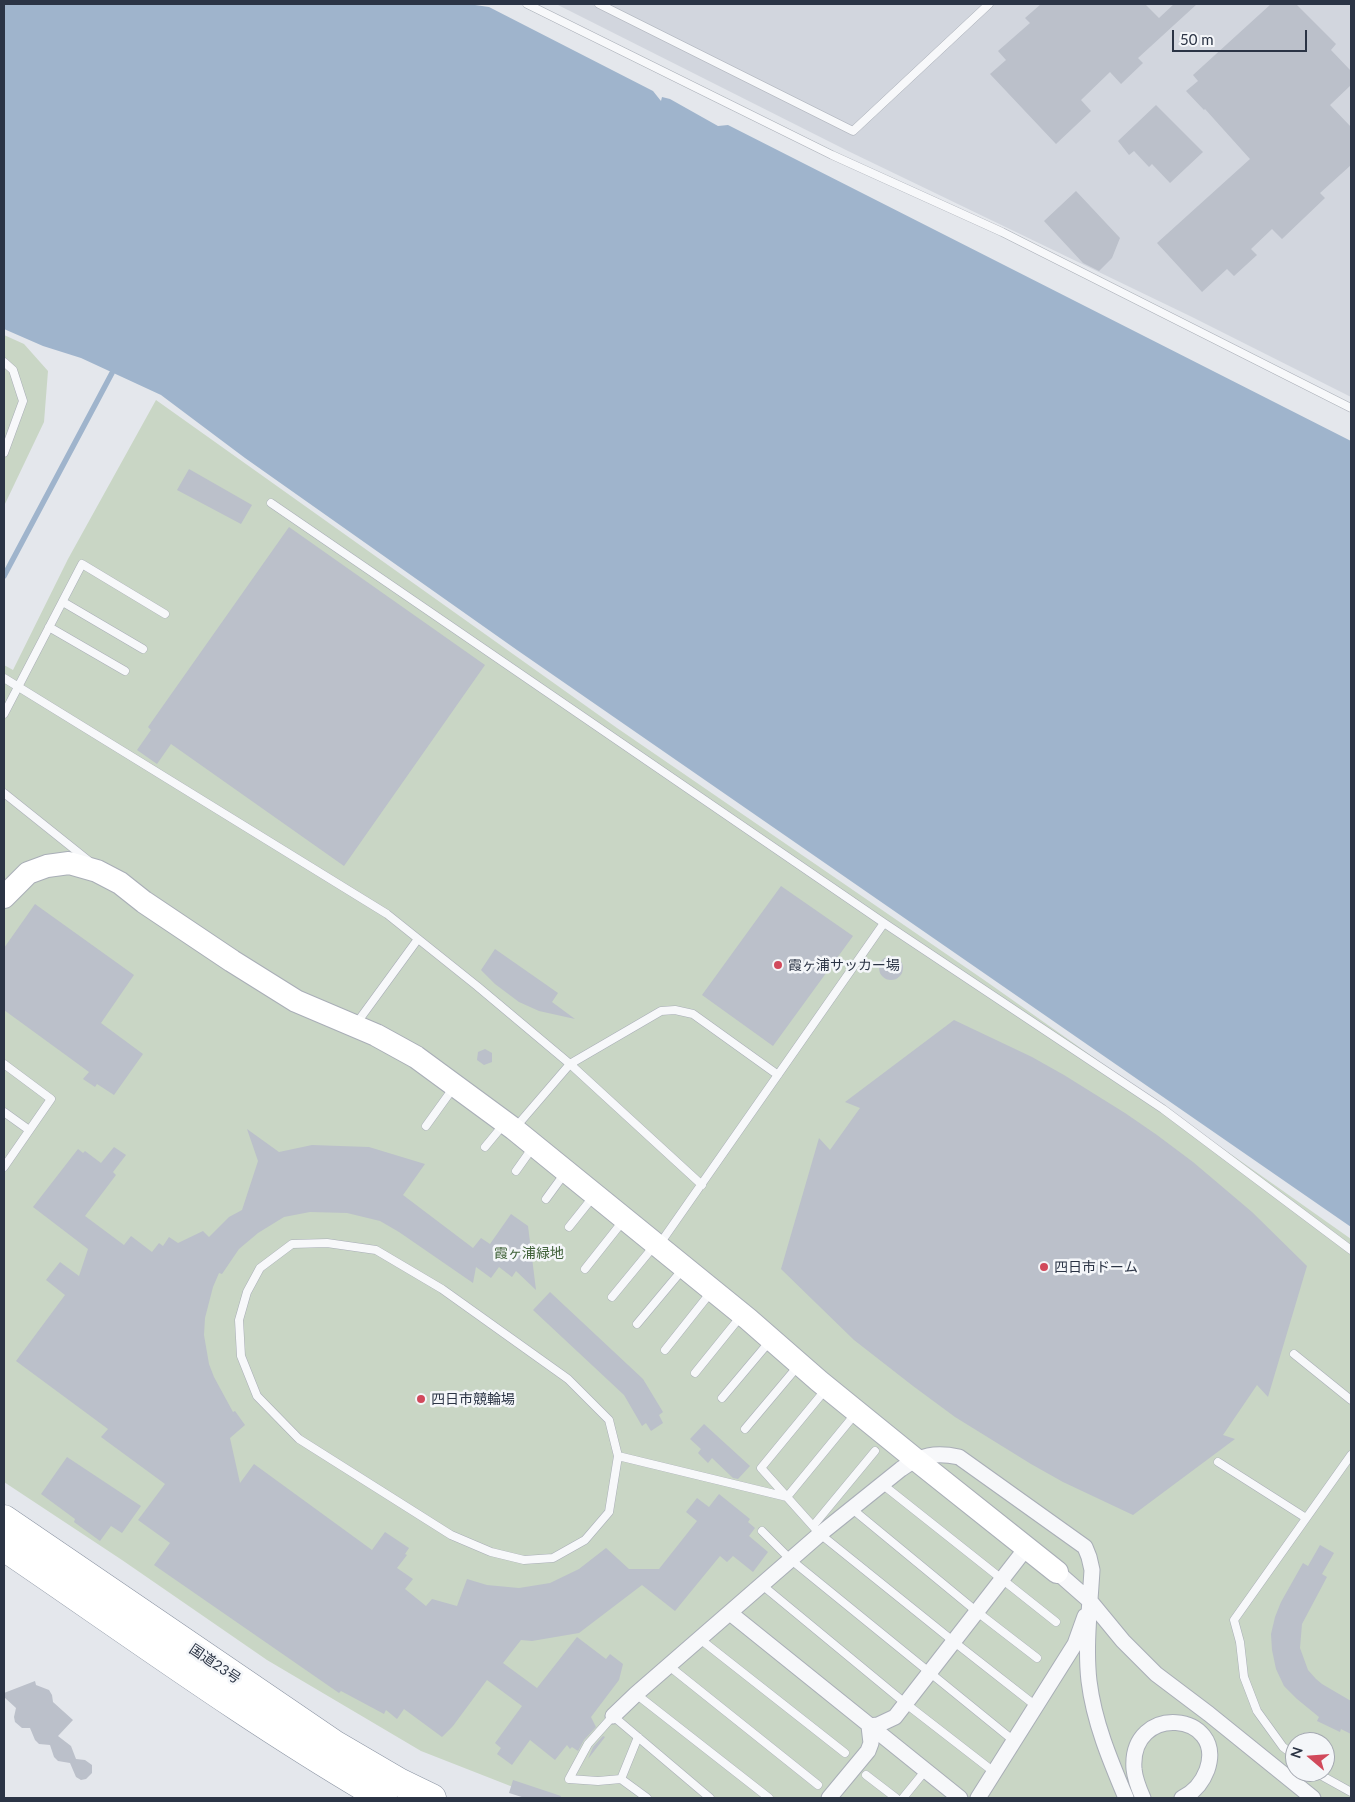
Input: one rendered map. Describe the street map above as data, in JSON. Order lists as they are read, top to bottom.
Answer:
{
  "streets": {
    "highway": ["国道23号"]
  },
  "parks": ["霞ヶ浦緑地"],
  "places": ["霞ヶ浦サッカー場", "四日市ドーム", "四日市競輪場"],
  "scale_bar": "50 m",
  "north": "left"
}
